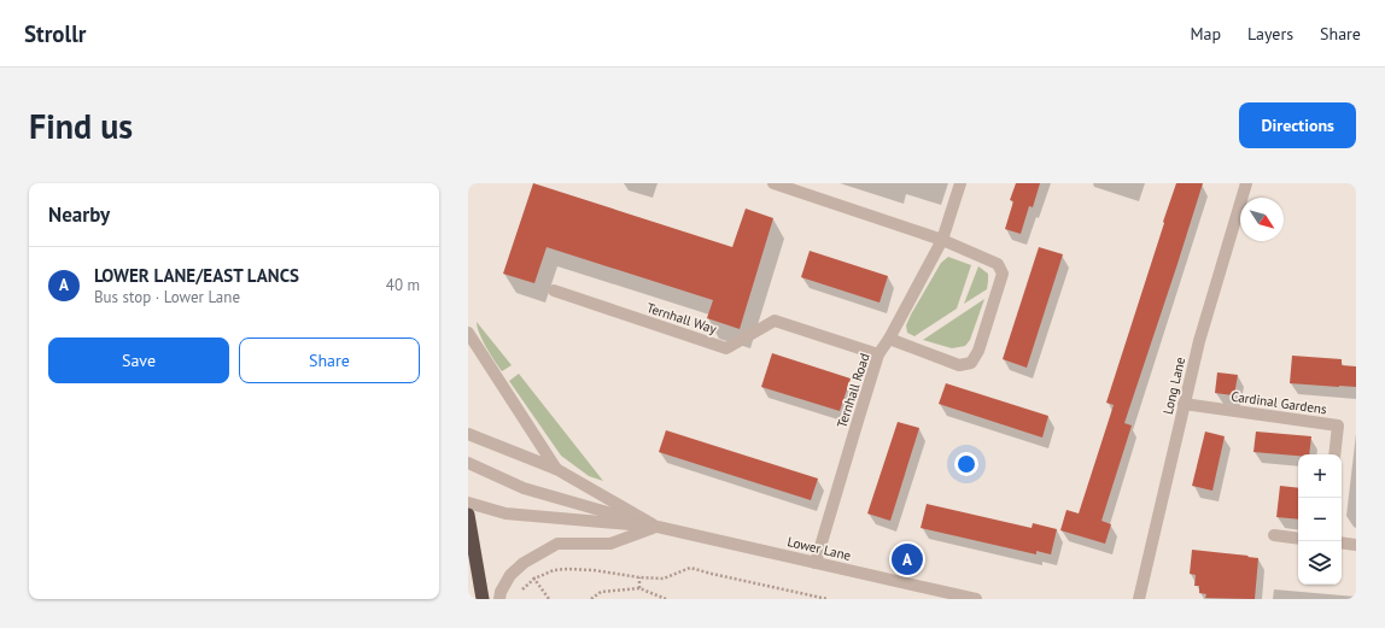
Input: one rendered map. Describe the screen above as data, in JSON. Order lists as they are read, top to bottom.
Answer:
{
  "streets": {
    "street": [
      "Ternhall Way",
      "Long Lane",
      "Ternhall Road",
      "Cardinal Gardens",
      "Lower Lane"
    ]
  },
  "crossings": [
    ["Ternhall Way", "Ternhall Road"],
    ["Long Lane", "Cardinal Gardens"],
    ["Ternhall Road", "Lower Lane"]
  ],
  "north": "bottom right",
  "page": {
    "header": "Strollr",
    "nav": ["Map", "Layers", "Share"],
    "buttons": [
      "Directions",
      ["Save", "Share"]
    ],
    "title": "Find us",
    "heading": "Nearby",
    "list": [
      {
        "mark": "A",
        "name": "LOWER LANE/EAST LANCS",
        "note": "Bus stop · Lower Lane",
        "value": "40 m"
      }
    ],
    "map_buttons": ["+", "−"],
    "pins": "A"
  }
}
